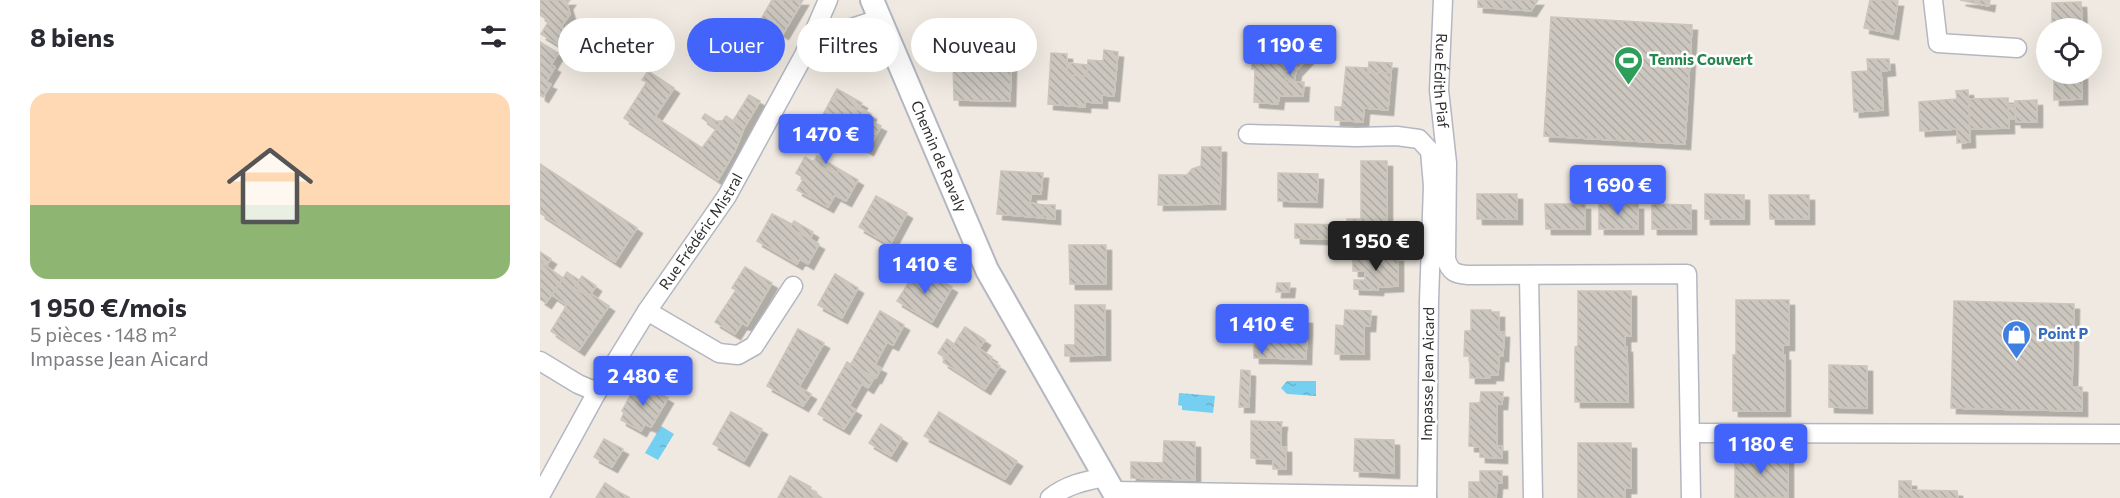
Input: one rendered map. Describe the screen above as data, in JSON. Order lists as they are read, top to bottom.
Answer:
{
  "streets": {
    "street": [
      "Rue Édith Piaf",
      "Chemin de Ravaly",
      "Rue Frédéric Mistral",
      "Impasse Jean Aicard"
    ]
  },
  "crossings": [
    ["Chemin de Ravaly", "Rue Frédéric Mistral"]
  ],
  "places": {
    "sports": ["Tennis Couvert"],
    "shop": ["Point P"]
  },
  "page": {
    "heading": "8 biens",
    "chip": [
      "Acheter",
      "Louer",
      "Filtres",
      "Nouveau"
    ],
    "price": [
      "1 190 €",
      "1 470 €",
      "1 690 €",
      "1 950 €",
      "1 410 €",
      "1 410 €",
      "2 480 €",
      "1 180 €"
    ],
    "list": [
      {
        "name": "1 950 €/mois",
        "note": "5 pièces · 148 m² · Impasse Jean Aicard"
      }
    ]
  }
}
